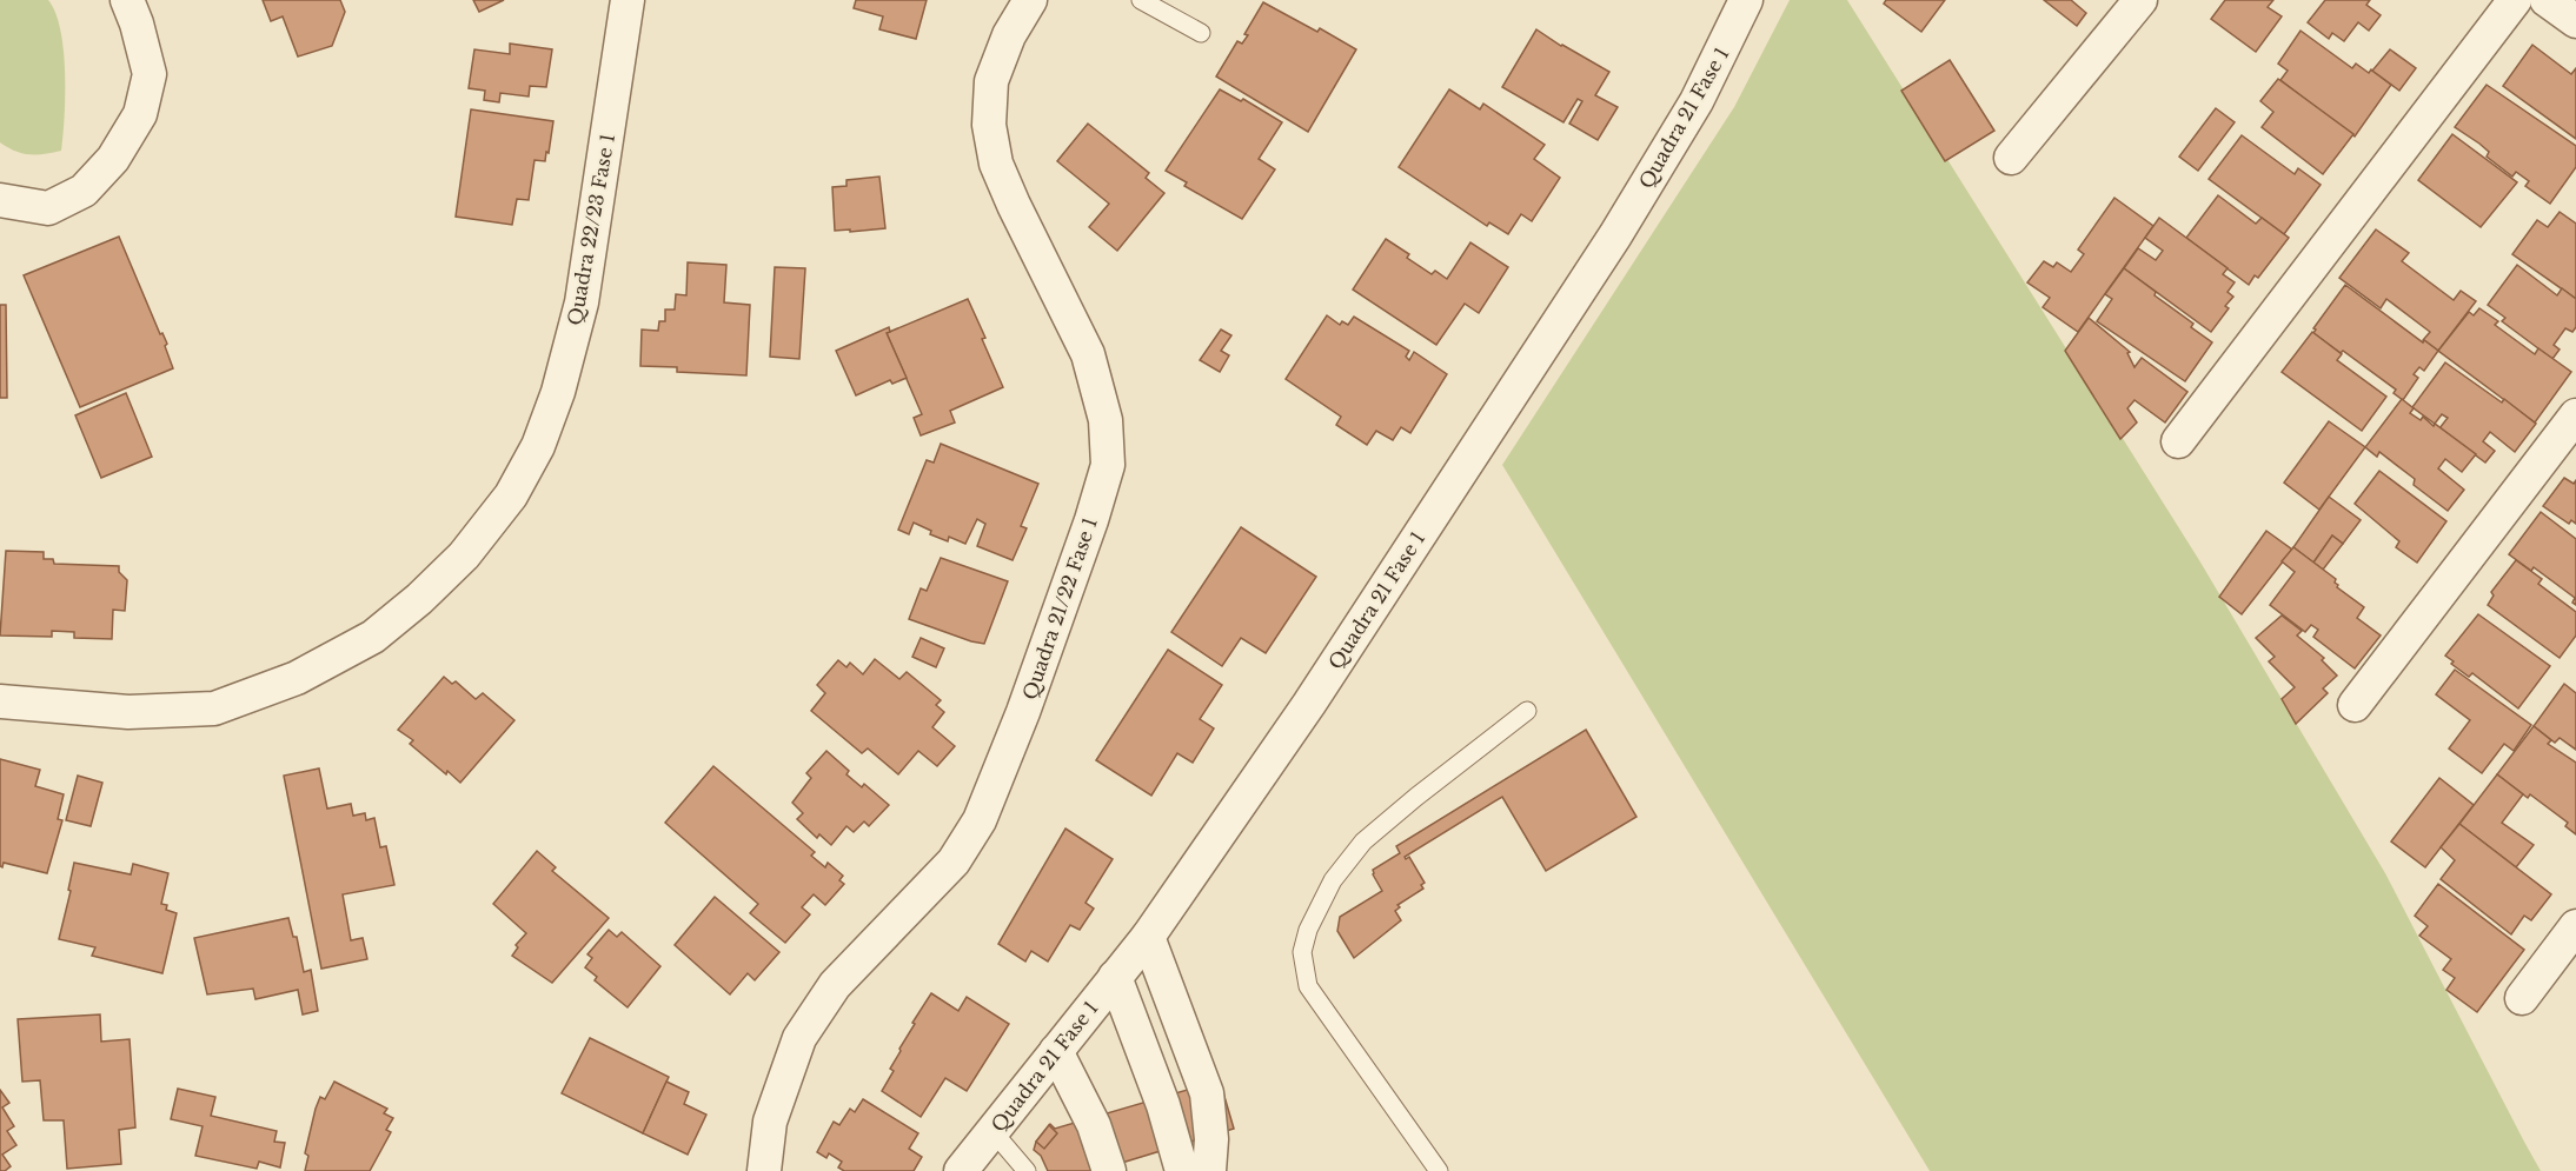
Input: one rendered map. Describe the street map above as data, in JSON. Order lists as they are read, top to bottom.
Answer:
{
  "streets": {
    "street": ["Quadra 21 Fase 1", "Quadra 22/23 Fase 1", "Quadra 21/22 Fase 1"]
  }
}
